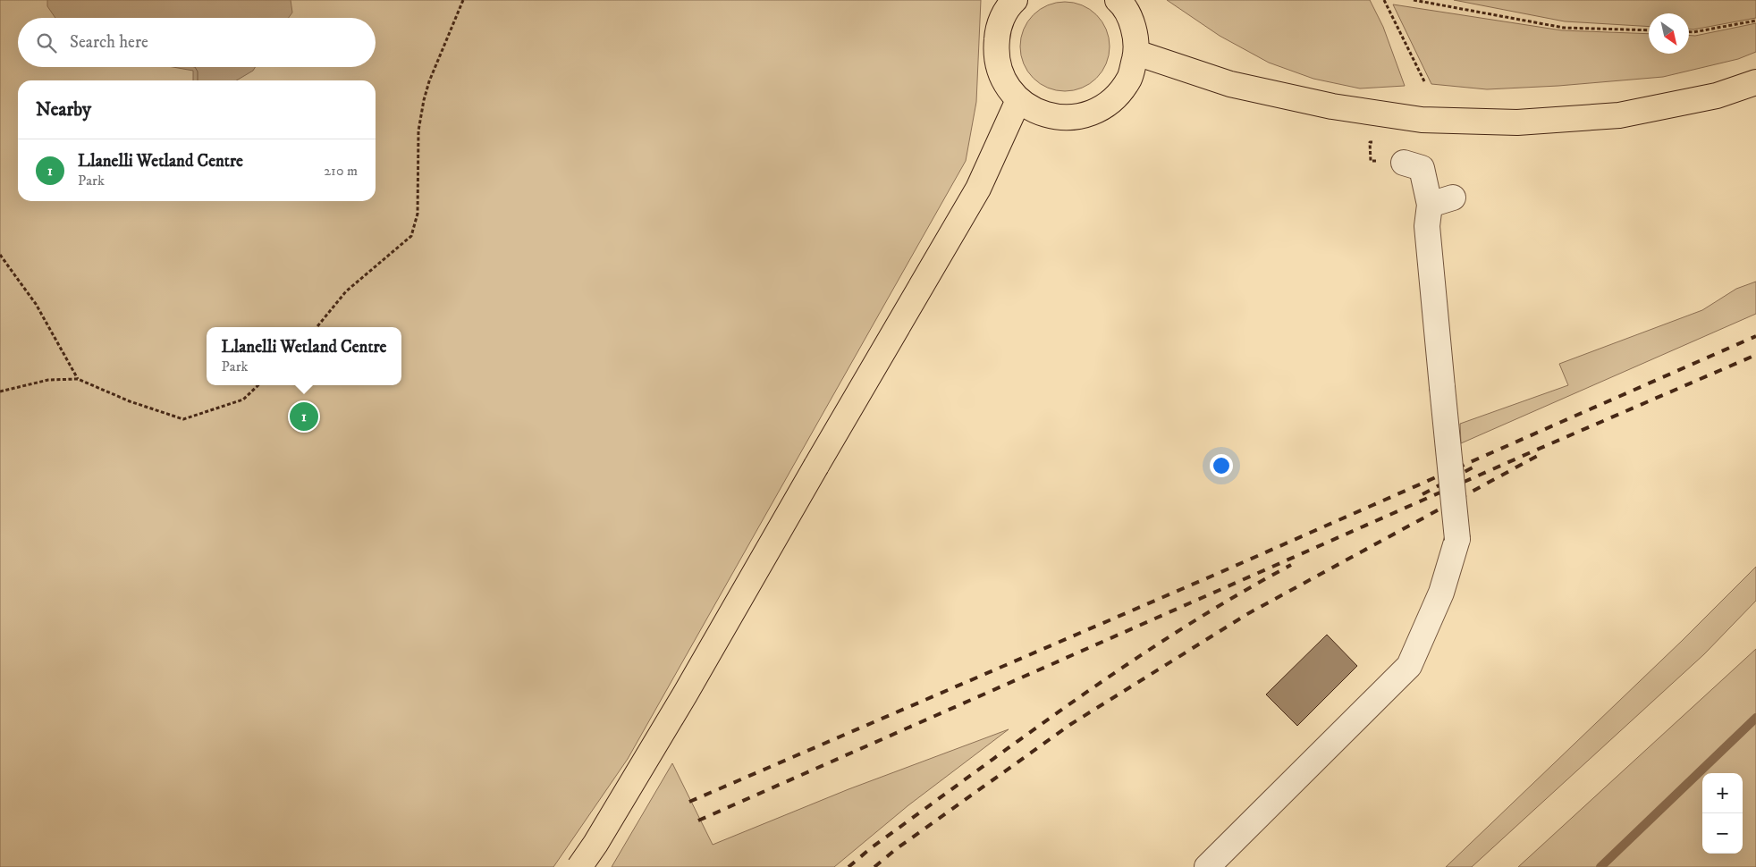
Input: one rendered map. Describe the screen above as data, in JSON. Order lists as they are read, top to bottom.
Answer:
{
  "north": "bottom right",
  "page": {
    "search": "Search here",
    "heading": "Nearby",
    "list": [
      {
        "mark": "1",
        "name": "Llanelli Wetland Centre",
        "note": "Park",
        "value": "210 m"
      }
    ],
    "popup": ["Llanelli Wetland Centre", "Park"],
    "pins": "1",
    "map_buttons": ["+", "−"]
  }
}
